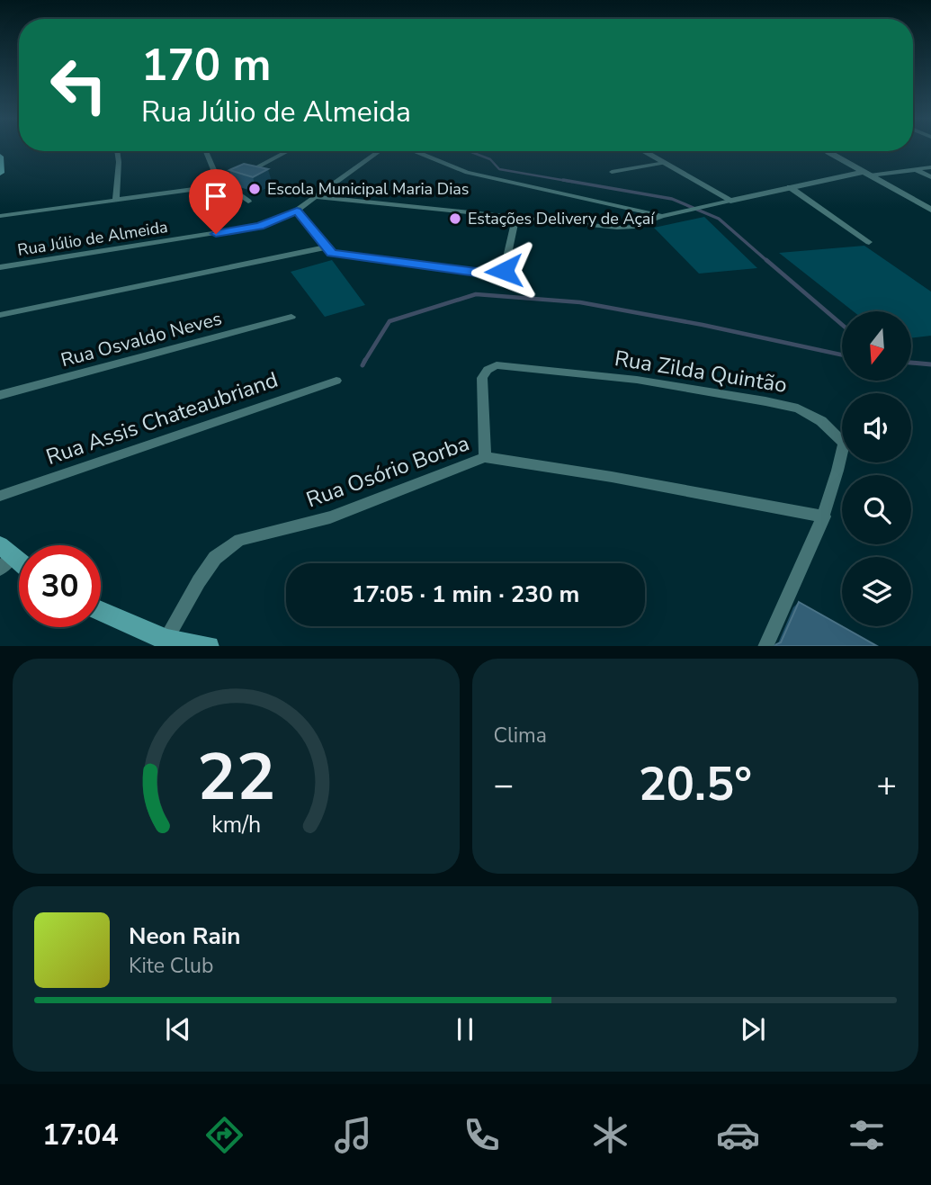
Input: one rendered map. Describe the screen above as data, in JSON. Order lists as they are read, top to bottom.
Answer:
{
  "streets": {
    "street": [
      "Rua Júlio de Almeida",
      "Rua Osvaldo Neves",
      "Rua Zilda Quintão",
      "Rua Assis Chateaubriand",
      "Rua Osório Borba"
    ]
  },
  "crossings": [
    ["Rua Zilda Quintão", "Rua Osório Borba"]
  ],
  "places": ["Escola Municipal Maria Dias", "Estações Delivery de Açaí"],
  "north": "bottom",
  "page": {
    "turn": ["170 m", "Rua Júlio de Almeida"],
    "limit": "30",
    "trip": "17:05 · 1 min · 230 m",
    "tile": "Clima",
    "heat": ["−", "20.5°", "+"],
    "song": ["Neon Rain", "Kite Club"],
    "tabs": "17:04",
    "gauge": ["22", "km/h"]
  }
}
